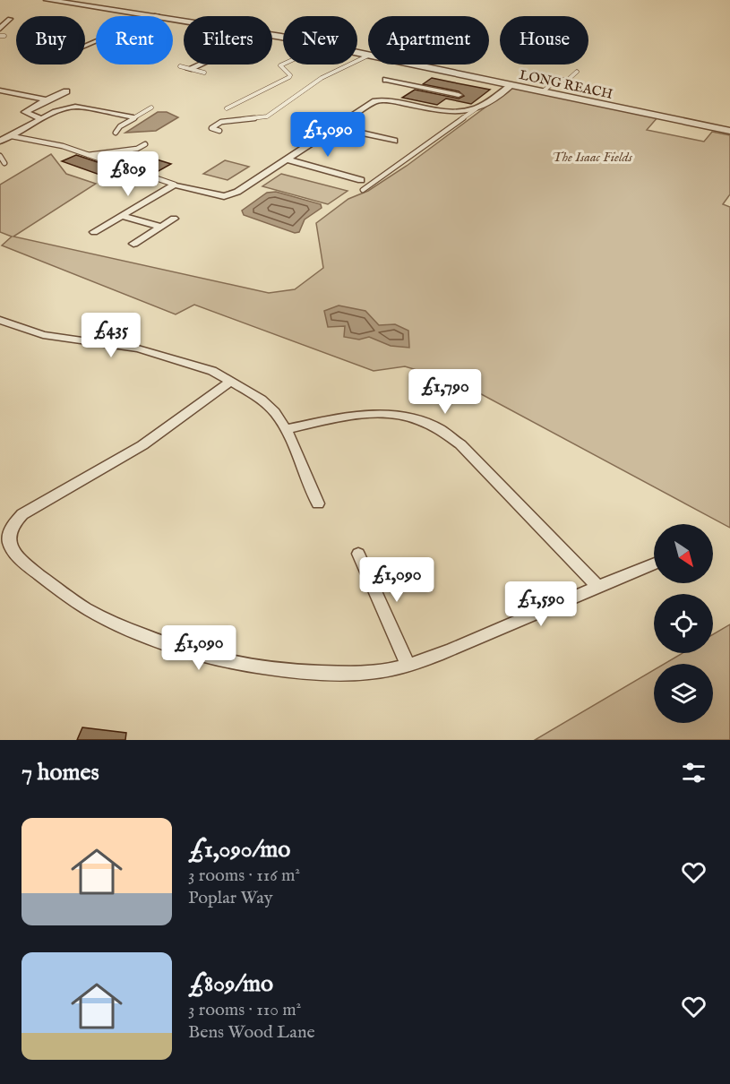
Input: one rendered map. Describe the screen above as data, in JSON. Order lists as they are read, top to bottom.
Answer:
{
  "streets": {
    "street": ["LONG REACH"]
  },
  "parks": ["The Isaac Fields"],
  "north": "bottom right",
  "page": {
    "chip": [
      "Buy",
      "Rent",
      "Filters",
      "New",
      "Apartment",
      "House"
    ],
    "price": [
      "£1,090",
      "£809",
      "£435",
      "£1,790",
      "£1,090",
      "£1,590",
      "£1,090"
    ],
    "heading": "7 homes",
    "list": [
      {
        "name": "£1,090/mo",
        "note": "3 rooms · 116 m² · Poplar Way"
      },
      {
        "name": "£809/mo",
        "note": "3 rooms · 110 m² · Bens Wood Lane"
      }
    ]
  }
}
